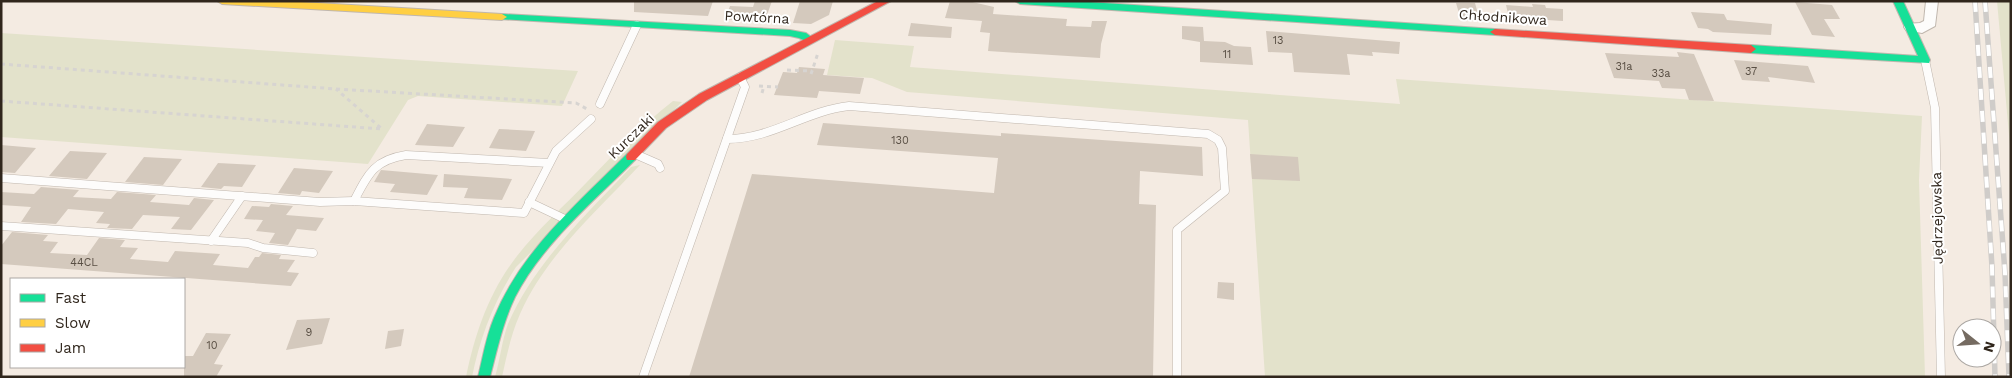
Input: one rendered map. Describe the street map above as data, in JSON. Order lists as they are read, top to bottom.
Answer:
{
  "streets": {
    "street": ["Powtórna", "Chłodnikowa", "Kurczaki"],
    "lane": ["Jędrzejowska"]
  },
  "crossings": [
    ["Powtórna", "Kurczaki"],
    ["Chłodnikowa", "Jędrzejowska"]
  ],
  "house_numbers": [
    "13",
    "11",
    "31a",
    "37",
    "33a",
    "130",
    "44CL",
    "9",
    "10"
  ],
  "legend": ["Fast", "Slow", "Jam"],
  "north": "right"
}
